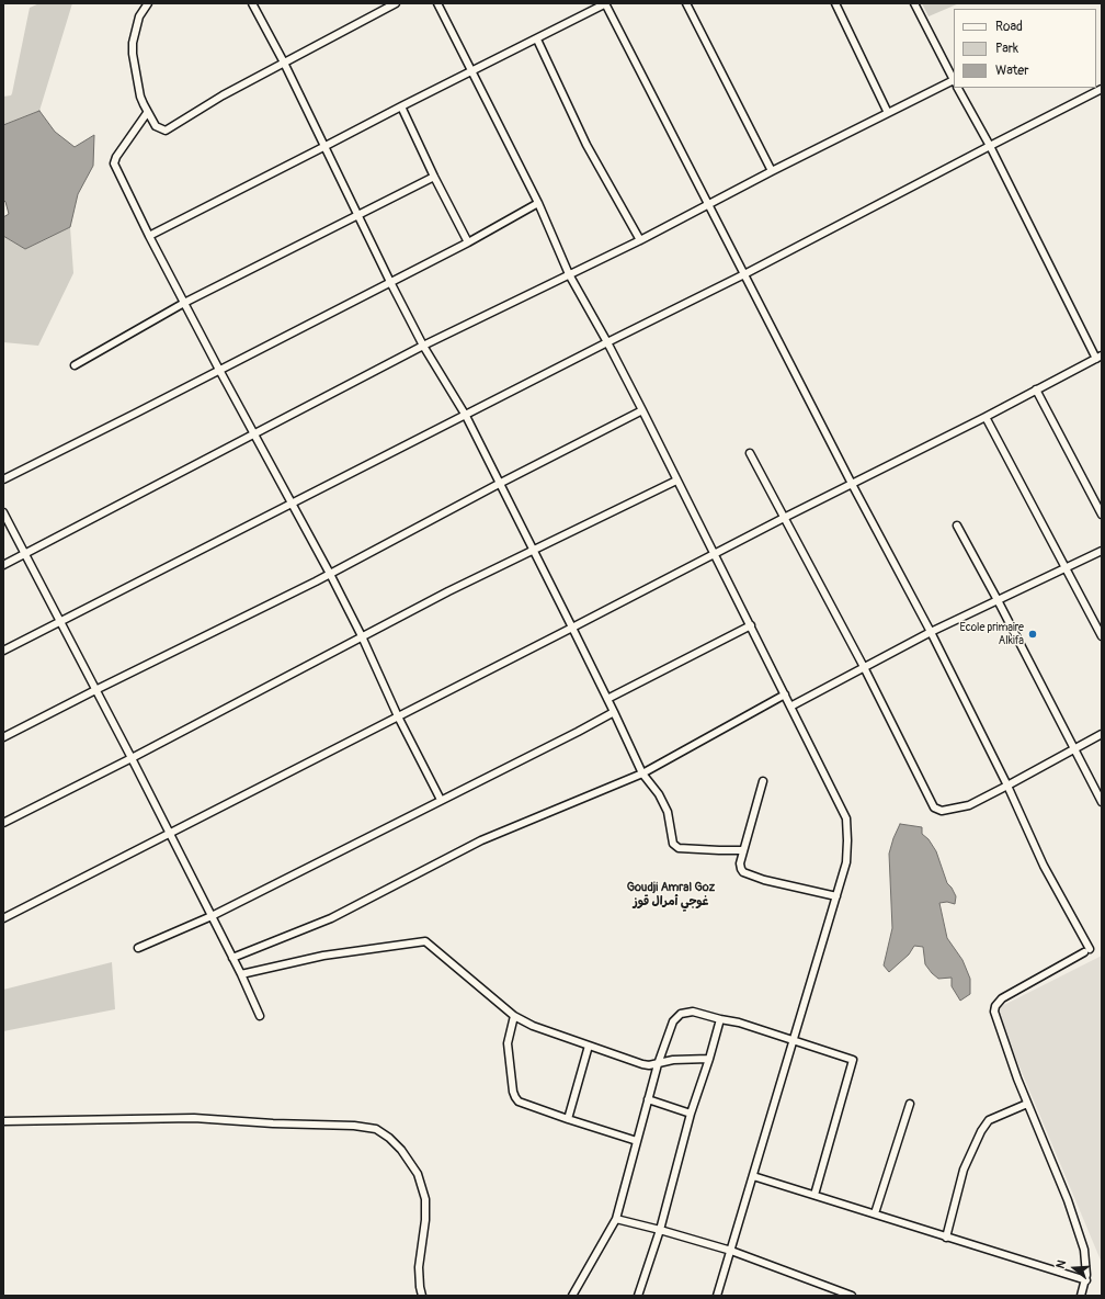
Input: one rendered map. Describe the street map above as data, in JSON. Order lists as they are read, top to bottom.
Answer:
{
  "districts": ["Goudji Amral Goz غوجي أمرال قوز"],
  "places": ["Ecole primaire Alkifa"],
  "legend": ["Road", "Park", "Water"],
  "north": "left"
}
